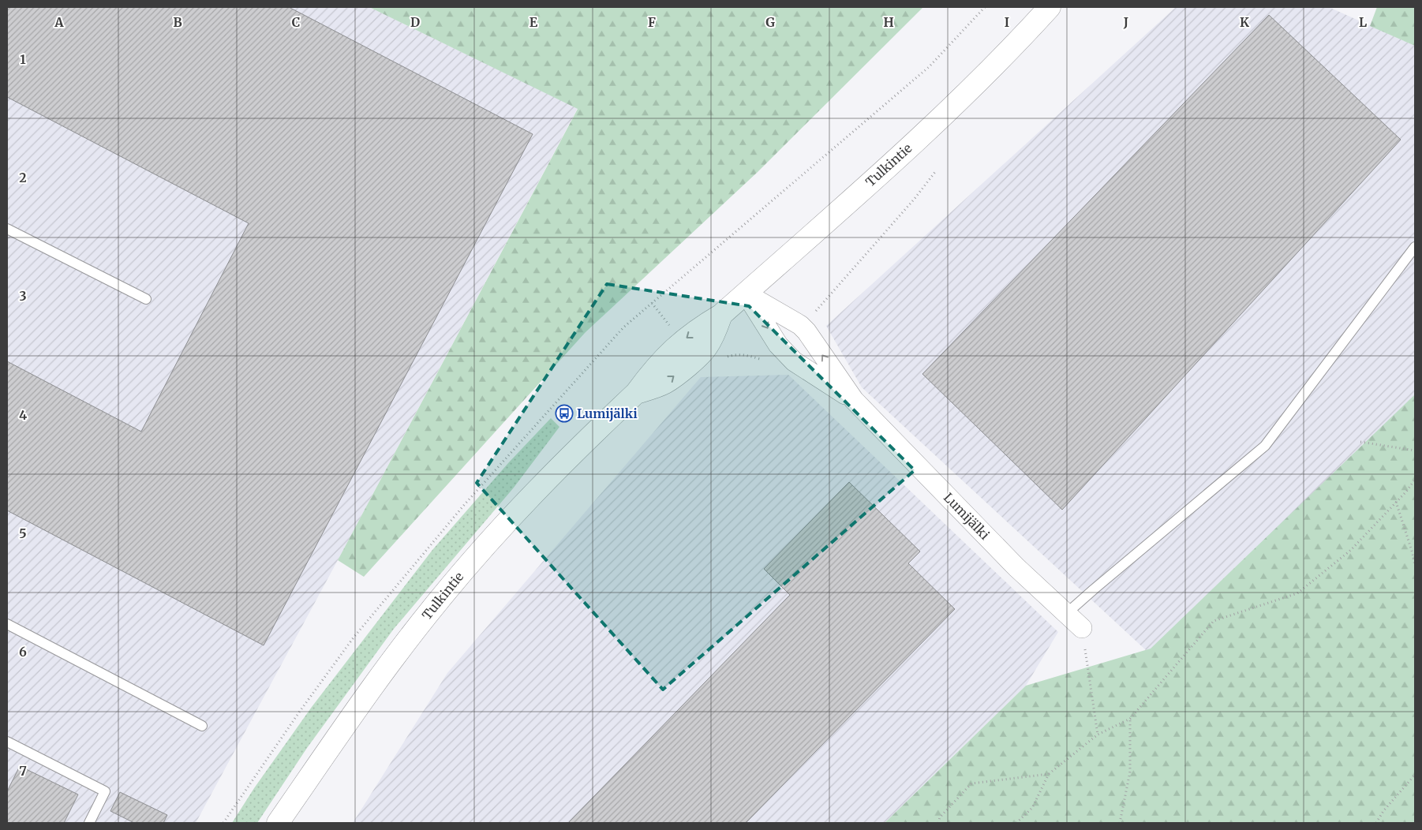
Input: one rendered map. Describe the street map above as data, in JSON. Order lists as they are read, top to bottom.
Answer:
{
  "streets": {
    "main road": ["Tulkintie"],
    "street": ["Lumijälki"]
  },
  "crossings": [
    ["Tulkintie", "Lumijälki"]
  ],
  "places": {
    "bus stop": ["Lumijälki"]
  },
  "grid": {
    "columns": [
      "A",
      "B",
      "C",
      "D",
      "E",
      "F",
      "G",
      "H",
      "I",
      "J",
      "K",
      "L"
    ],
    "rows": [
      "1",
      "2",
      "3",
      "4",
      "5",
      "6",
      "7"
    ]
  }
}
